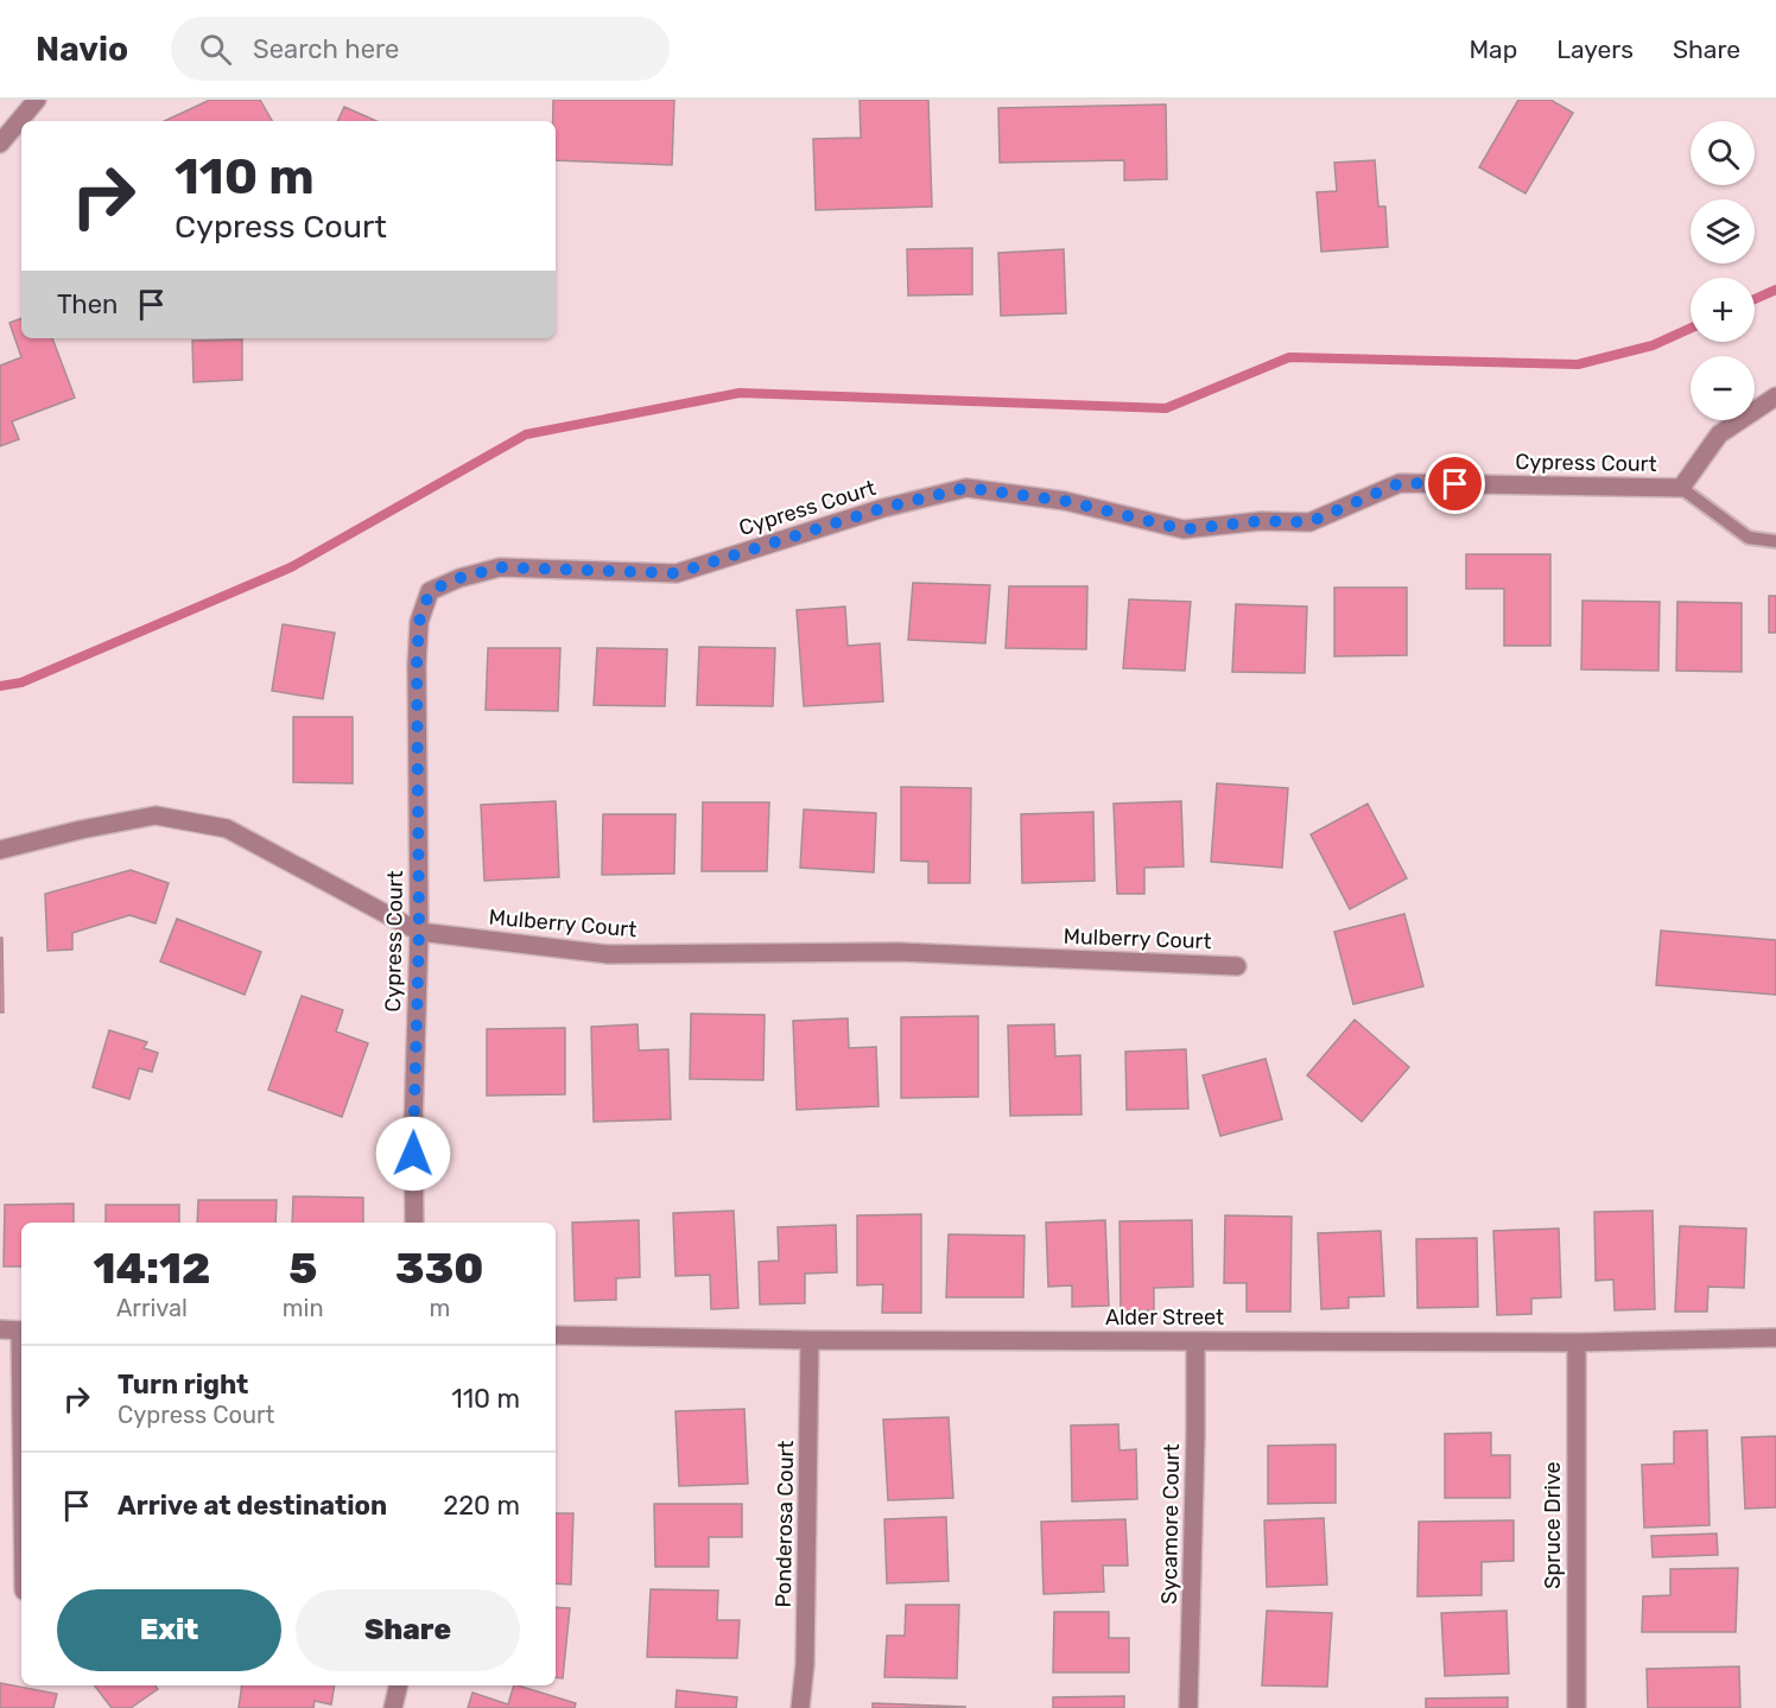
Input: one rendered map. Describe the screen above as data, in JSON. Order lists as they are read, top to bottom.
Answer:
{
  "streets": {
    "street": [
      "Cypress Court",
      "Mulberry Court",
      "Alder Street",
      "Ponderosa Court",
      "Sycamore Court",
      "Spruce Drive"
    ]
  },
  "crossings": [
    ["Cypress Court", "Mulberry Court"],
    ["Alder Street", "Ponderosa Court"],
    ["Alder Street", "Sycamore Court"],
    ["Alder Street", "Spruce Drive"]
  ],
  "page": {
    "header": "Navio",
    "search": "Search here",
    "nav": ["Map", "Layers", "Share"],
    "map_buttons": ["+", "−"],
    "turn": ["110 m", "Cypress Court"],
    "then": "Then",
    "eta": [
      "14:12",
      "Arrival",
      "5",
      "min",
      "330",
      "m"
    ],
    "list": [
      {
        "name": "Turn right",
        "note": "Cypress Court",
        "value": "110 m"
      },
      {
        "name": "Arrive at destination",
        "value": "220 m"
      }
    ],
    "buttons": ["Exit", "Share"]
  }
}
